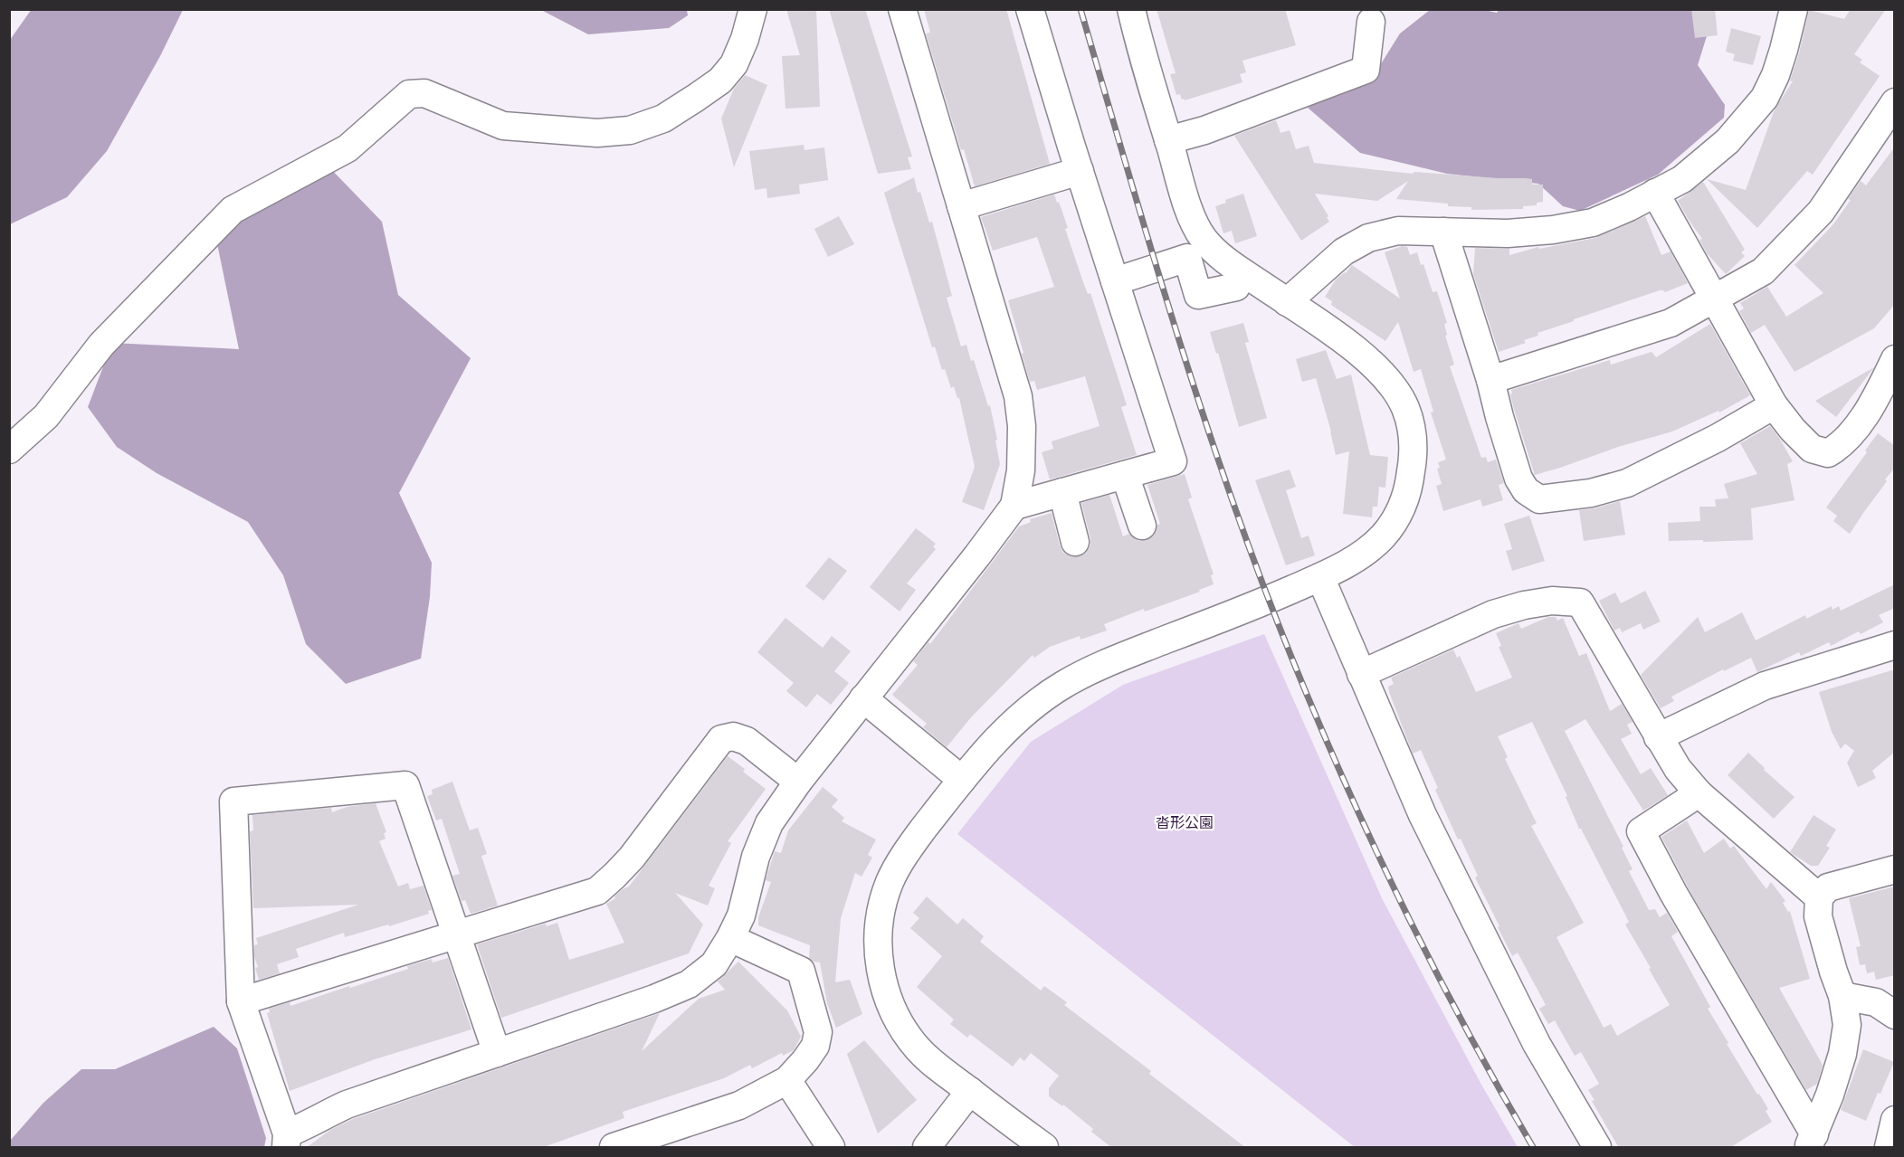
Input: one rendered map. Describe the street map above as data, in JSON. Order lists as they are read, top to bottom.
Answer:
{
  "parks": ["沓形公園"]
}
